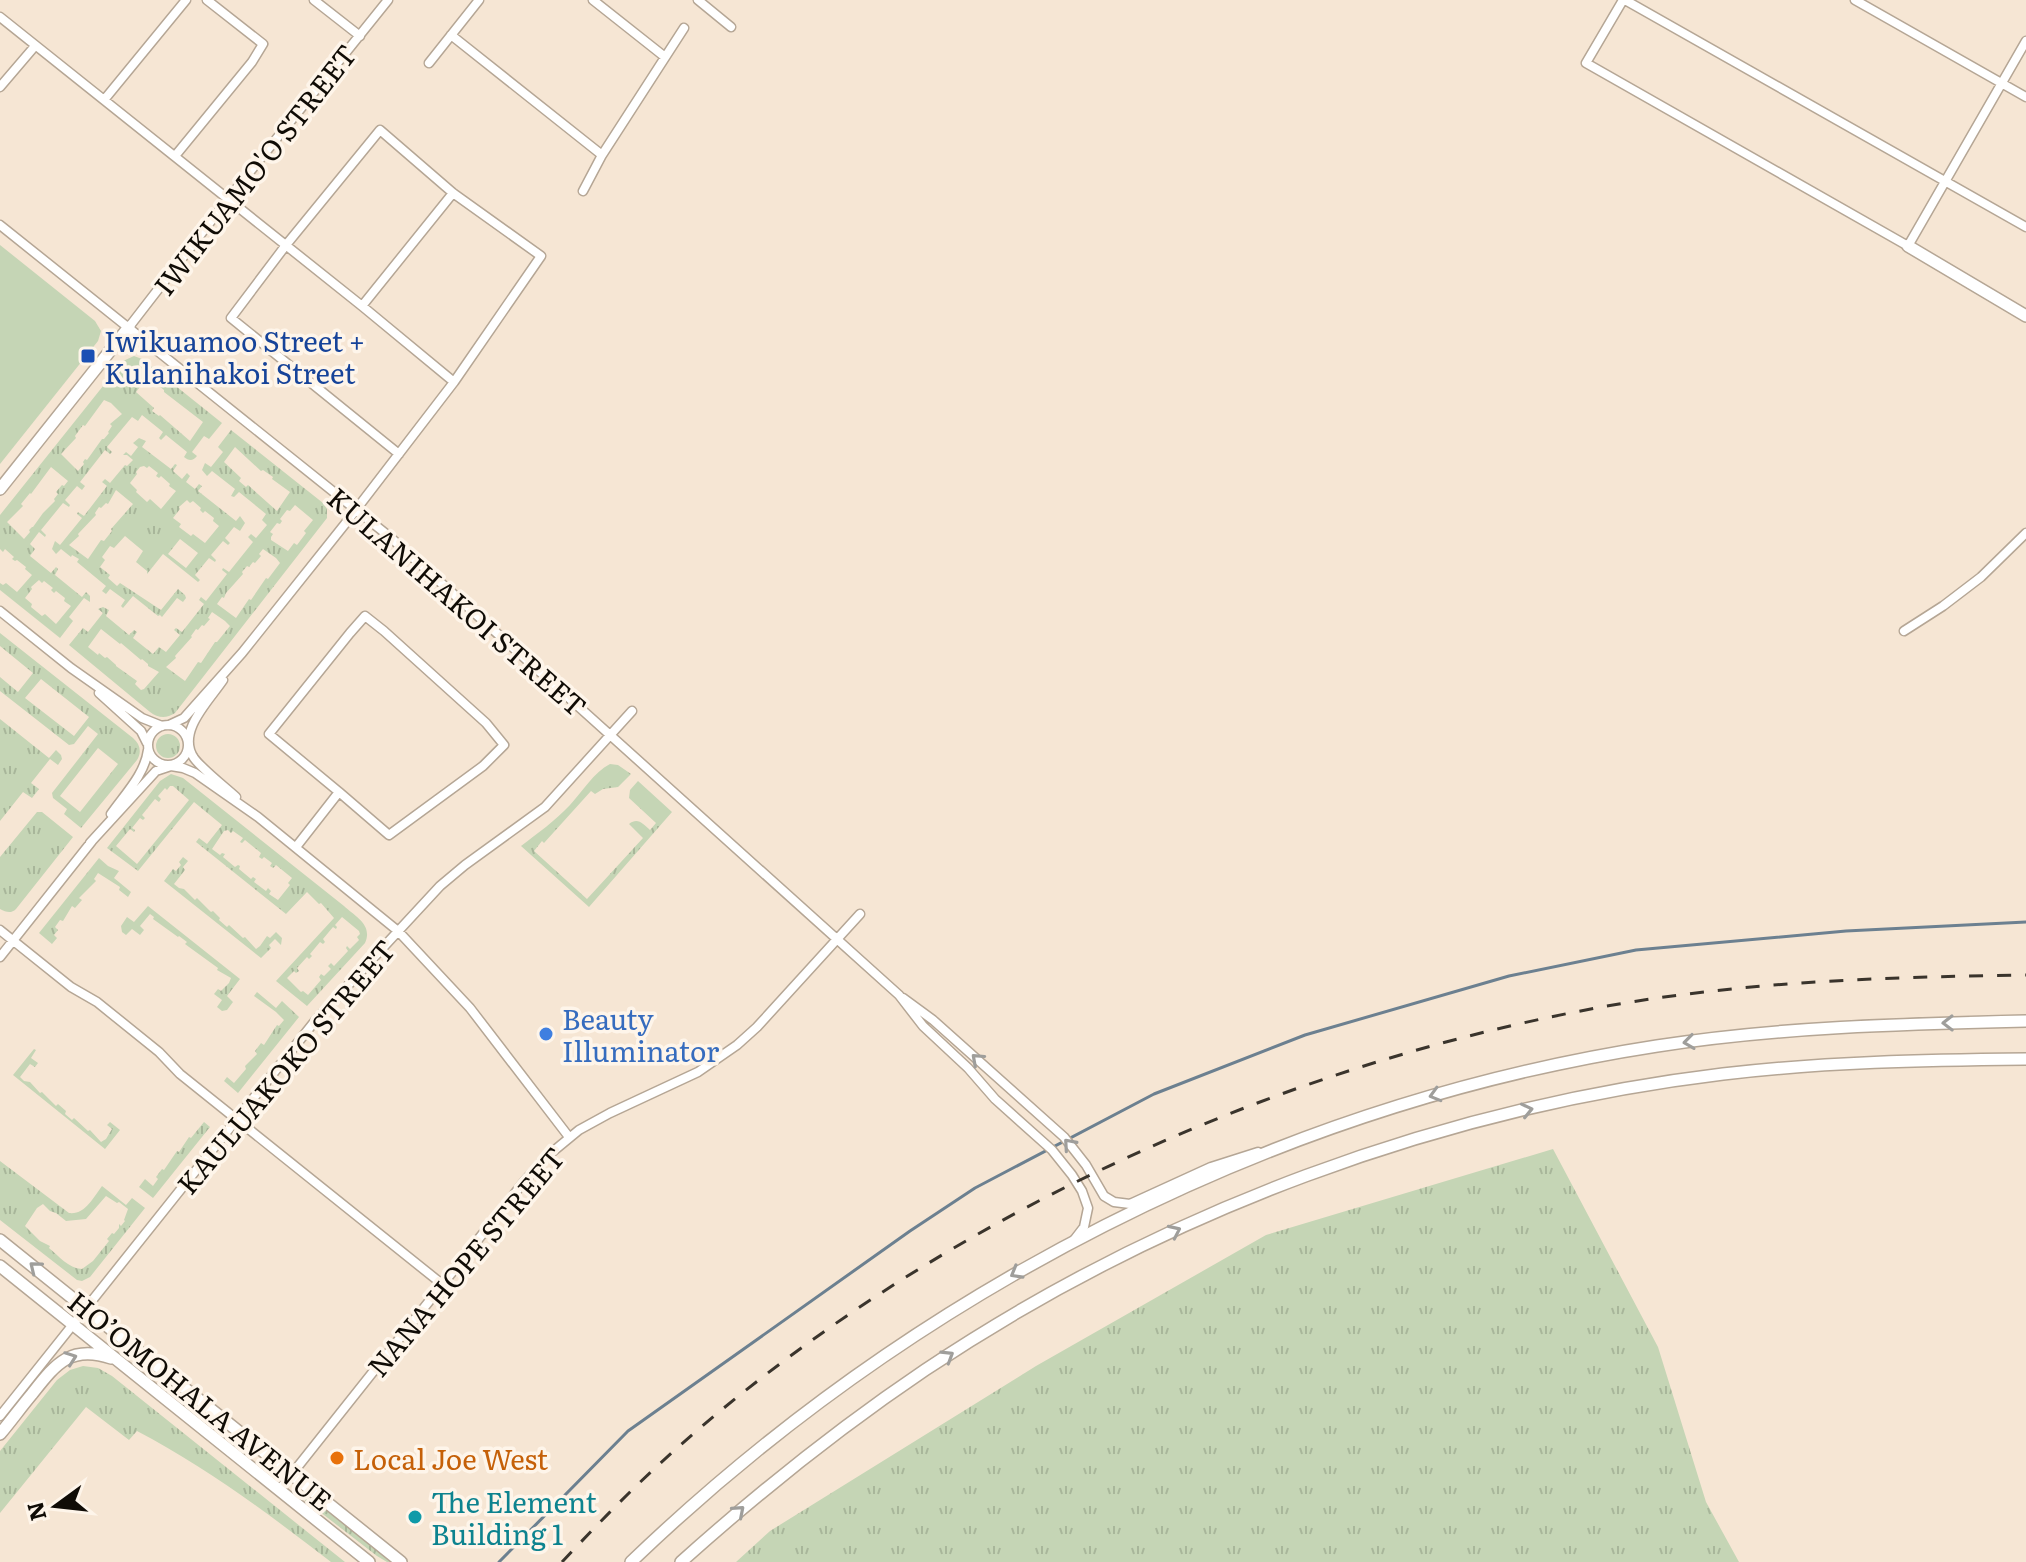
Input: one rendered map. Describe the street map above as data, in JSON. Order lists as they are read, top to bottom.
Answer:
{
  "streets": {
    "main road": ["IWIKUAMO'O STREET", "HO’OMOHALA AVENUE"],
    "street": ["KULANIHAKOI STREET", "KAULUAKOKO STREET", "NANA HOPE STREET"]
  },
  "crossings": [
    ["IWIKUAMO'O STREET", "KULANIHAKOI STREET"],
    ["KULANIHAKOI STREET", "KAULUAKOKO STREET"],
    ["KULANIHAKOI STREET", "NANA HOPE STREET"],
    ["KAULUAKOKO STREET", "HO’OMOHALA AVENUE"],
    ["NANA HOPE STREET", "HO’OMOHALA AVENUE"]
  ],
  "places": {
    "transit": ["Iwikuamoo Street + Kulanihakoi Street"],
    "other": ["Beauty Illuminator", "Local Joe West", "The Element Building 1"]
  },
  "north": "left"
}
